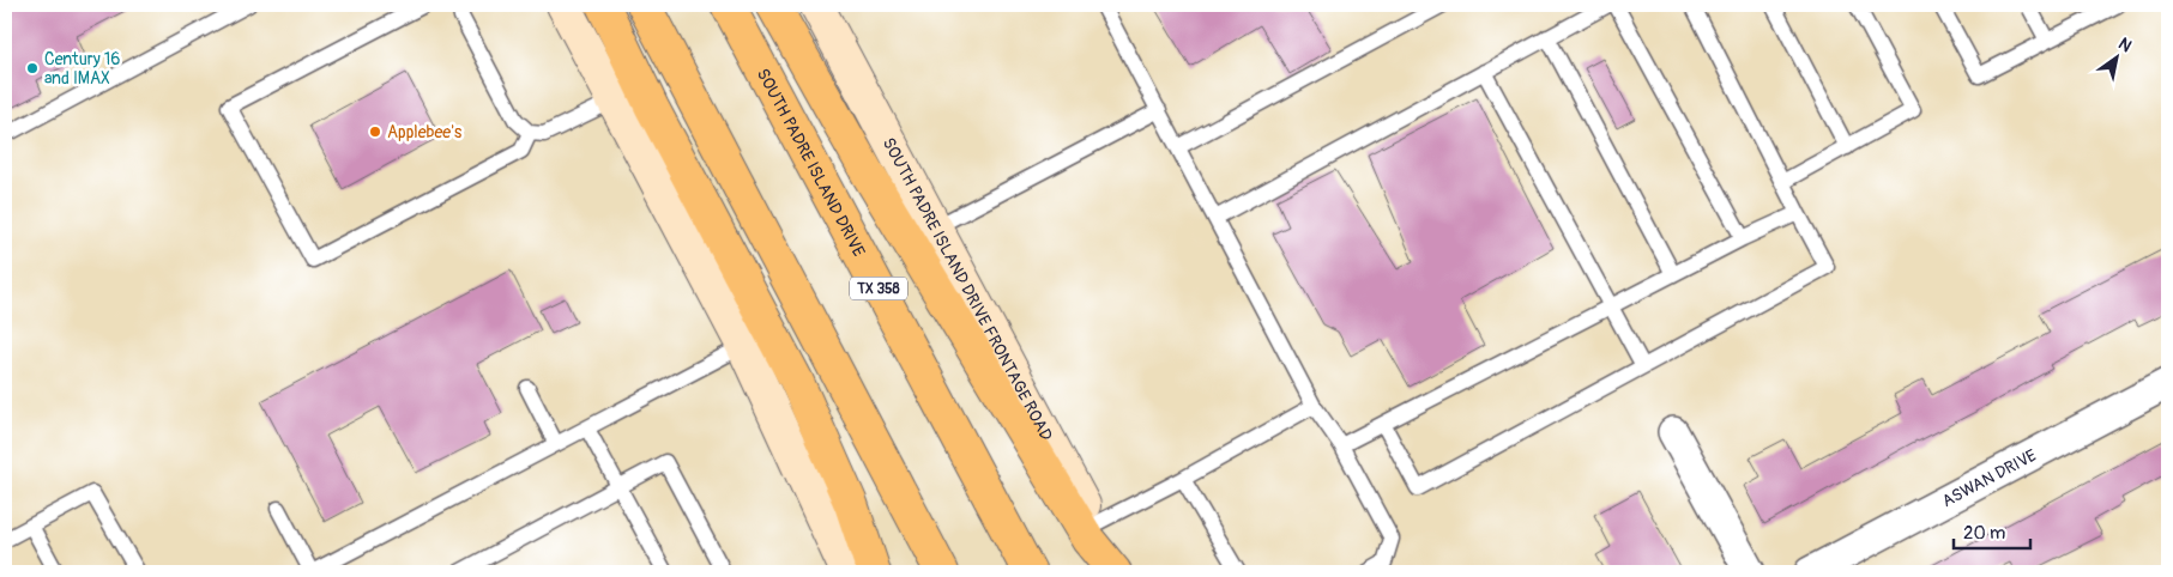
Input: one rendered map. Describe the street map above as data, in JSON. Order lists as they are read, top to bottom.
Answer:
{
  "streets": {
    "highway": ["SOUTH PADRE ISLAND DRIVE", "TX 358"],
    "main road": ["SOUTH PADRE ISLAND DRIVE FRONTAGE ROAD"],
    "street": ["ASWAN DRIVE"]
  },
  "places": ["Century 16 and IMAX", "Applebee's"],
  "scale_bar": "20 m",
  "north": "top right"
}
